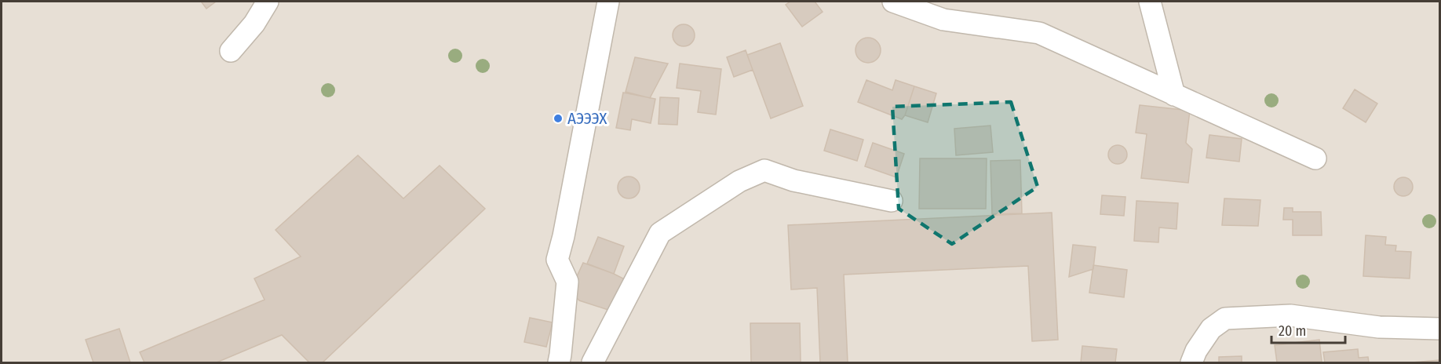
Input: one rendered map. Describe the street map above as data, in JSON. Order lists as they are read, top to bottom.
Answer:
{
  "places": ["АЭЭЭХ"],
  "scale_bar": "20 m"
}
